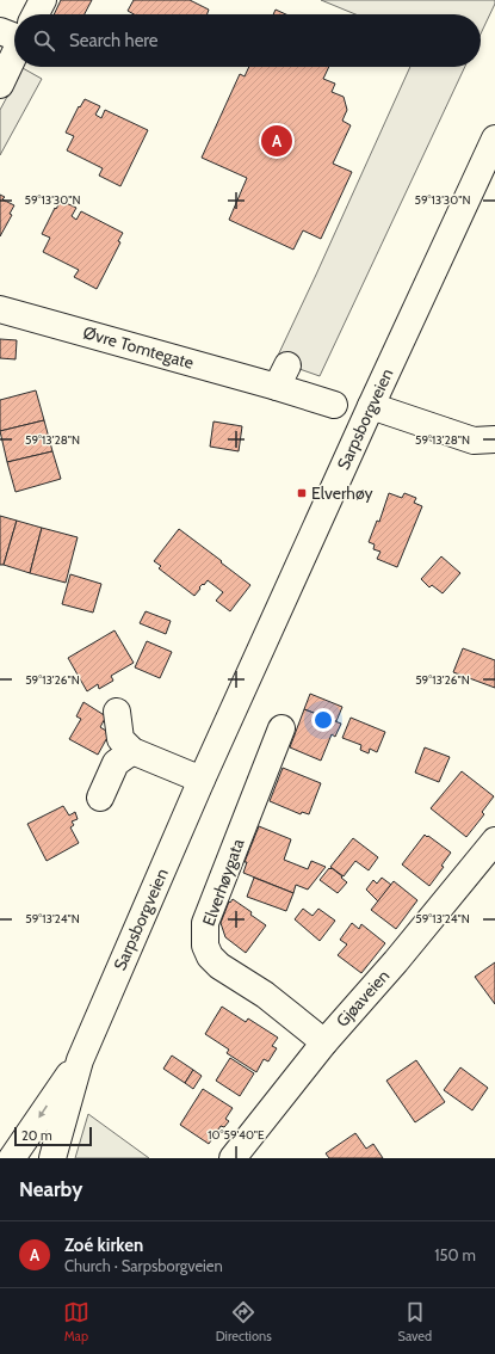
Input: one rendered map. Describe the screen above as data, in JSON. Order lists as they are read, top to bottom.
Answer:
{
  "streets": {
    "main road": [
      "Øvre Tomtegate",
      "Sarpsborgveien",
      "Elverhøygata",
      "Gjøaveien"
    ]
  },
  "crossings": [
    ["Elverhøygata", "Gjøaveien"]
  ],
  "places": {
    "transit": ["Elverhøy"]
  },
  "scale_bar": "20 m",
  "page": {
    "search": "Search here",
    "pins": "A",
    "scale": "20 m",
    "heading": "Nearby",
    "list": [
      {
        "mark": "A",
        "name": "Zoé kirken",
        "note": "Church · Sarpsborgveien",
        "value": "150 m"
      }
    ],
    "nav": ["Map", "Directions", "Saved"]
  },
  "coordinates": [
    "59°13'30\"N",
    "59°13'28\"N",
    "59°13'26\"N",
    "59°13'24\"N",
    "10°59'40\"E"
  ]
}
